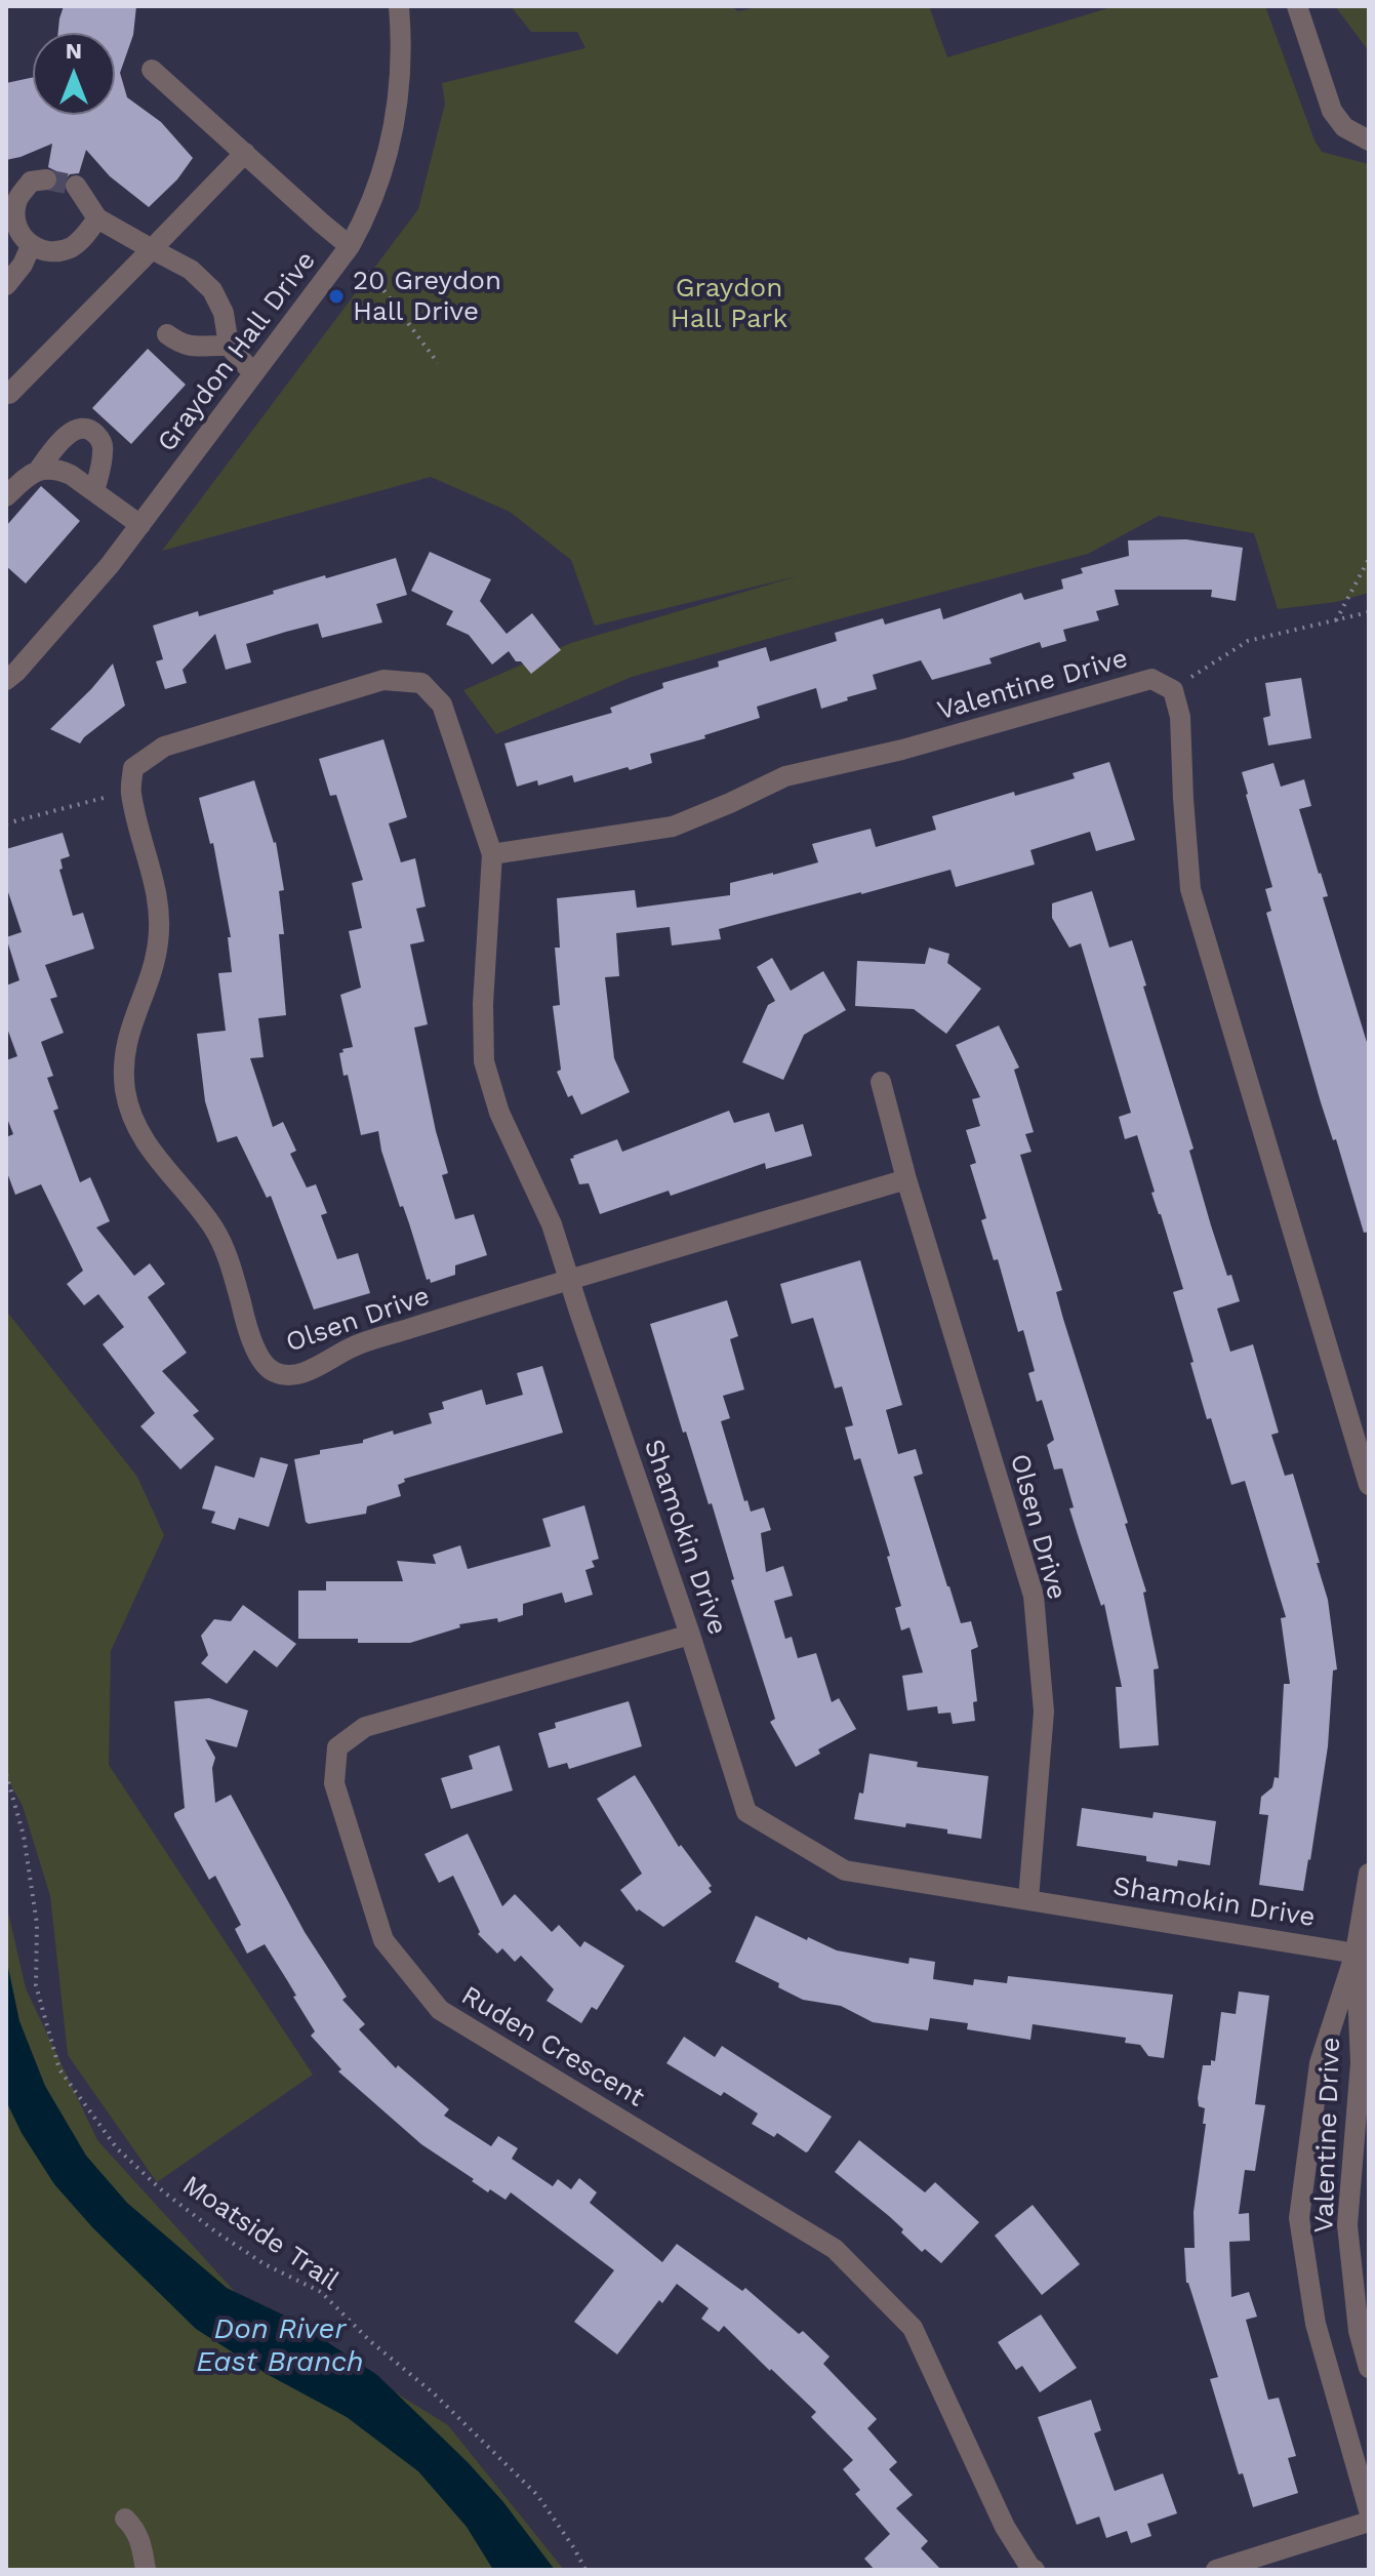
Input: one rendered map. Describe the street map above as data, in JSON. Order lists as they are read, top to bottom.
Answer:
{
  "streets": {
    "street": [
      "Graydon Hall Drive",
      "Valentine Drive",
      "Olsen Drive",
      "Shamokin Drive",
      "Ruden Crescent"
    ],
    "path": ["Moatside Trail"]
  },
  "crossings": [
    ["Valentine Drive", "Shamokin Drive"],
    ["Olsen Drive", "Shamokin Drive"],
    ["Shamokin Drive", "Ruden Crescent"]
  ],
  "water": ["Don River East Branch"],
  "parks": ["Graydon Hall Park"],
  "places": ["20 Greydon Hall Drive"],
  "north": "top"
}
